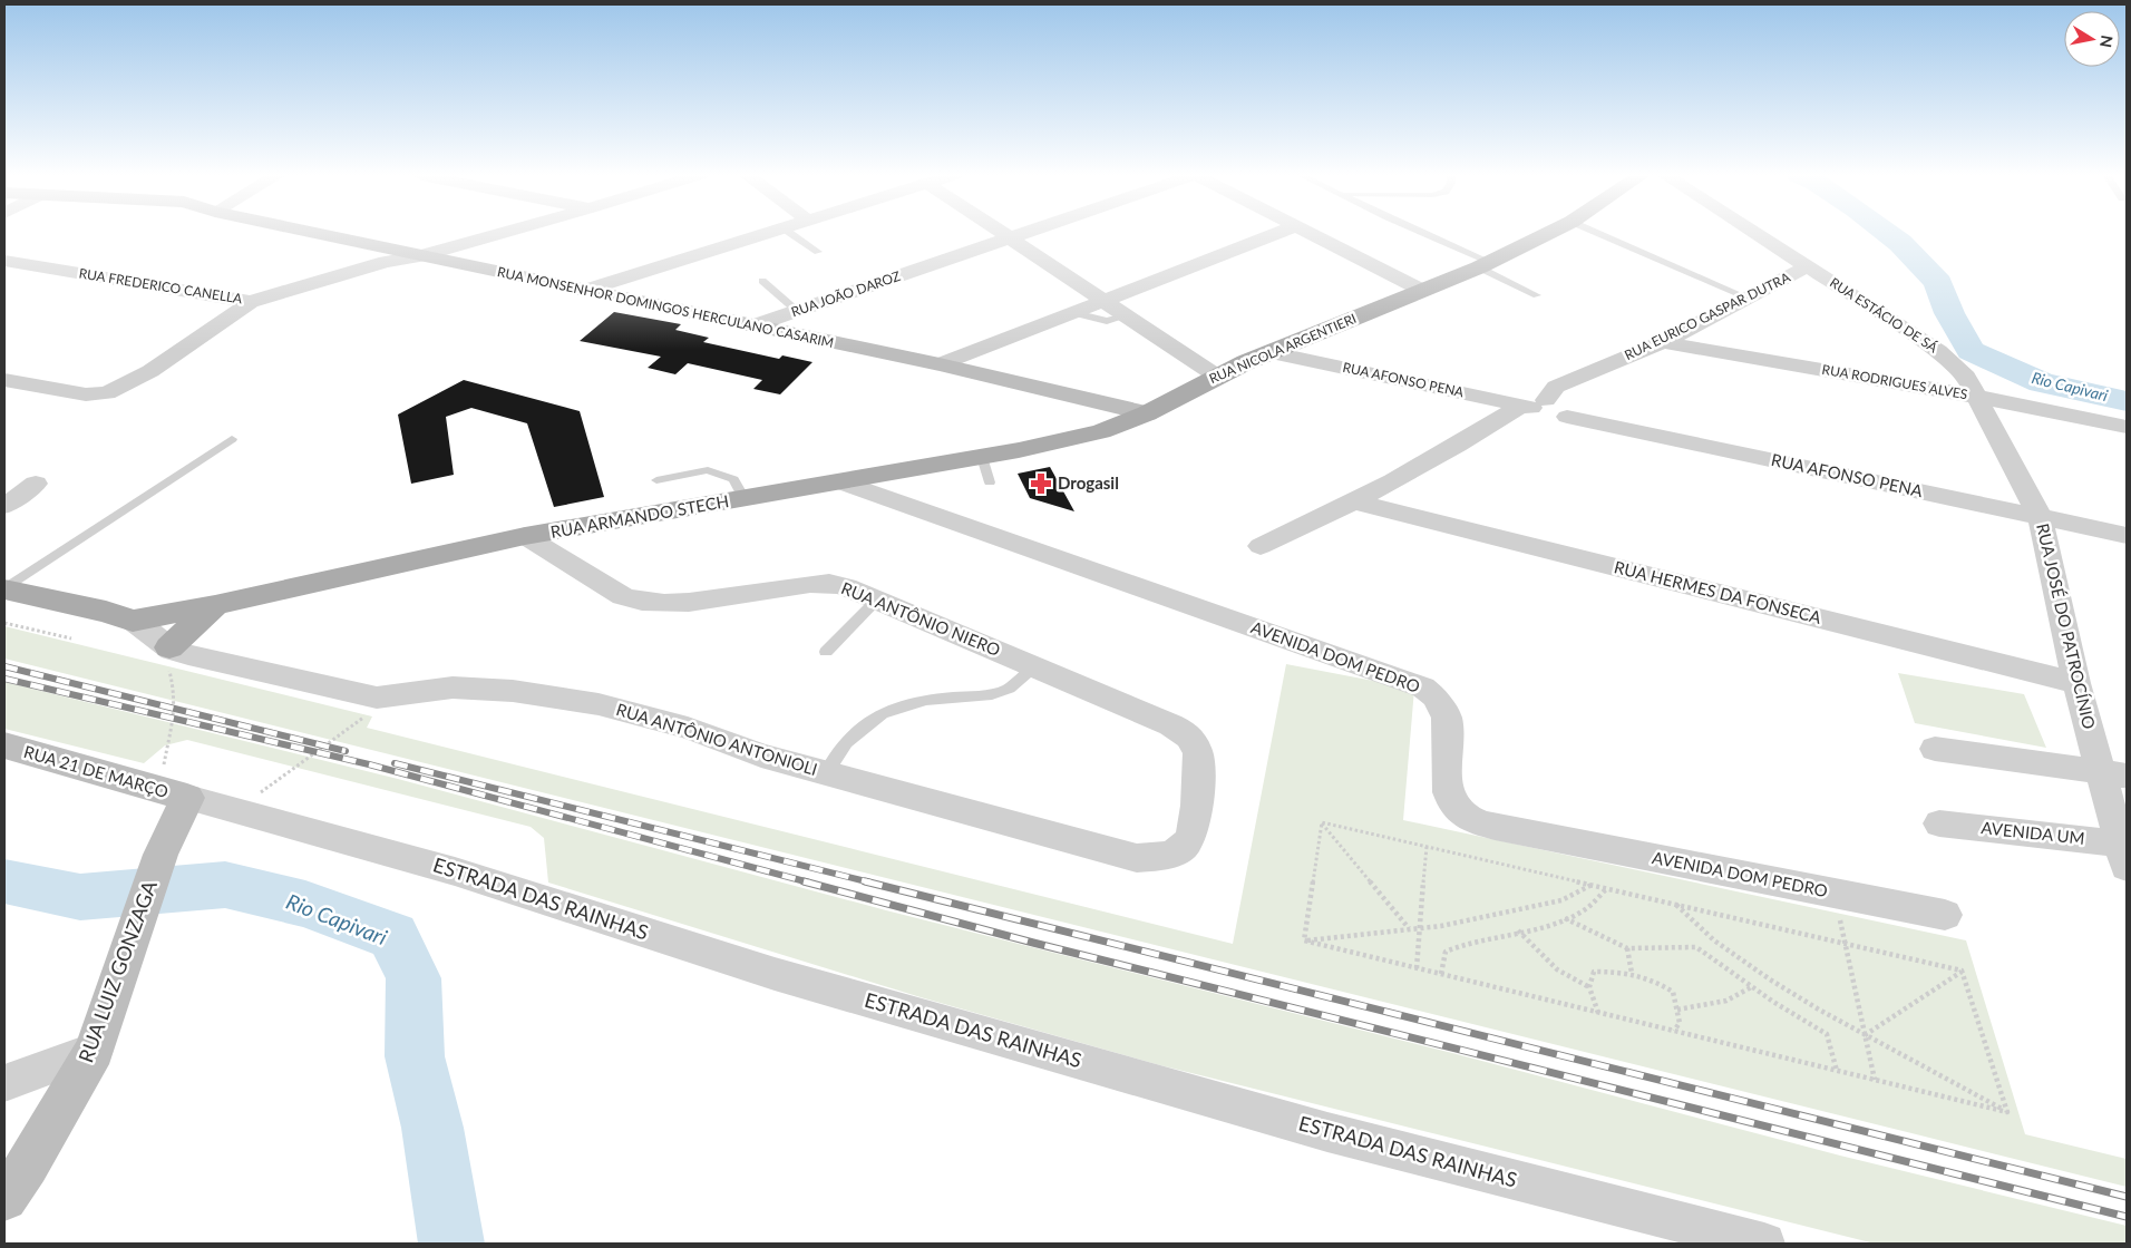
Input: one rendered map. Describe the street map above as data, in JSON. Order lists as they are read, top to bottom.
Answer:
{
  "streets": {
    "main road": [
      "RUA MONSENHOR DOMINGOS HERCULANO CASARIM",
      "RUA NICOLA ARGENTIERI",
      "RUA ARMANDO STECH",
      "RUA 21 DE MARÇO",
      "RUA LUIZ GONZAGA"
    ],
    "street": [
      "RUA FREDERICO CANELLA",
      "RUA JOÃO DAROZ",
      "RUA ESTÁCIO DE SÁ",
      "RUA EURICO GASPAR DUTRA",
      "RUA AFONSO PENA",
      "RUA RODRIGUES ALVES",
      "RUA HERMES DA FONSECA",
      "RUA ANTÔNIO NIERO",
      "RUA JOSÉ DO PATROCÍNIO",
      "AVENIDA DOM PEDRO",
      "RUA ANTÔNIO ANTONIOLI",
      "AVENIDA UM",
      "ESTRADA DAS RAINHAS"
    ]
  },
  "crossings": [
    ["RUA JOÃO DAROZ", "RUA MONSENHOR DOMINGOS HERCULANO CASARIM"],
    ["RUA MONSENHOR DOMINGOS HERCULANO CASARIM", "RUA NICOLA ARGENTIERI"],
    ["RUA MONSENHOR DOMINGOS HERCULANO CASARIM", "RUA ARMANDO STECH"],
    ["RUA ESTÁCIO DE SÁ", "RUA EURICO GASPAR DUTRA"],
    ["RUA ESTÁCIO DE SÁ", "RUA RODRIGUES ALVES"],
    ["RUA ESTÁCIO DE SÁ", "RUA JOSÉ DO PATROCÍNIO"],
    ["RUA EURICO GASPAR DUTRA", "RUA AFONSO PENA"],
    ["RUA EURICO GASPAR DUTRA", "RUA RODRIGUES ALVES"],
    ["RUA NICOLA ARGENTIERI", "RUA AFONSO PENA"],
    ["RUA NICOLA ARGENTIERI", "RUA ARMANDO STECH"],
    ["RUA AFONSO PENA", "RUA JOSÉ DO PATROCÍNIO"],
    ["RUA RODRIGUES ALVES", "RUA JOSÉ DO PATROCÍNIO"],
    ["RUA ARMANDO STECH", "RUA ANTÔNIO NIERO"],
    ["RUA ARMANDO STECH", "AVENIDA DOM PEDRO"],
    ["RUA ARMANDO STECH", "RUA ANTÔNIO ANTONIOLI"],
    ["RUA HERMES DA FONSECA", "RUA JOSÉ DO PATROCÍNIO"],
    ["RUA ANTÔNIO NIERO", "RUA ANTÔNIO ANTONIOLI"],
    ["RUA JOSÉ DO PATROCÍNIO", "AVENIDA UM"],
    ["RUA 21 DE MARÇO", "ESTRADA DAS RAINHAS"],
    ["RUA 21 DE MARÇO", "RUA LUIZ GONZAGA"],
    ["ESTRADA DAS RAINHAS", "RUA LUIZ GONZAGA"]
  ],
  "water": ["Rio Capivari"],
  "places": {
    "pharmacy": ["Drogasil"]
  },
  "north": "right"
}
